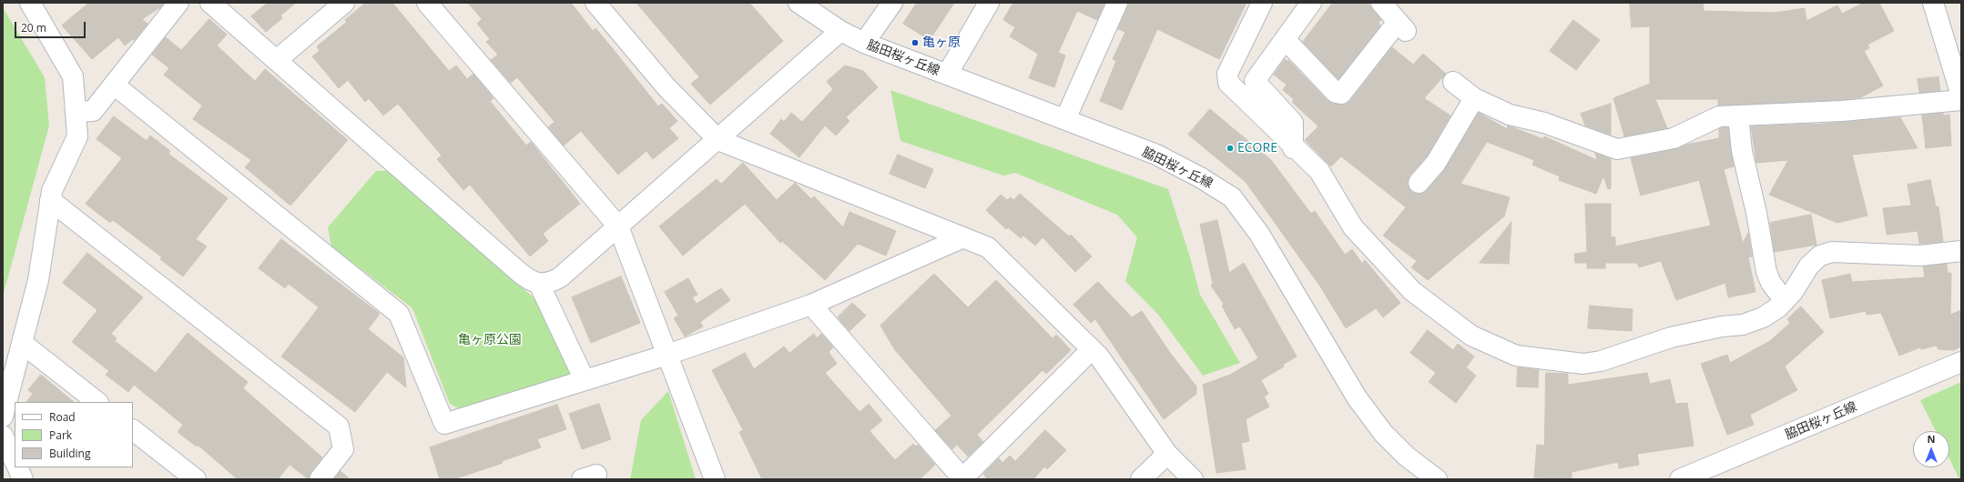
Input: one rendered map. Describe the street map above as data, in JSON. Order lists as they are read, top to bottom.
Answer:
{
  "streets": {
    "street": ["脇田桜ヶ丘線"]
  },
  "parks": ["亀ヶ原公園"],
  "places": ["亀ヶ原", "ECORE"],
  "legend": ["Road", "Park", "Building"],
  "scale_bar": "20 m",
  "north": "top"
}
